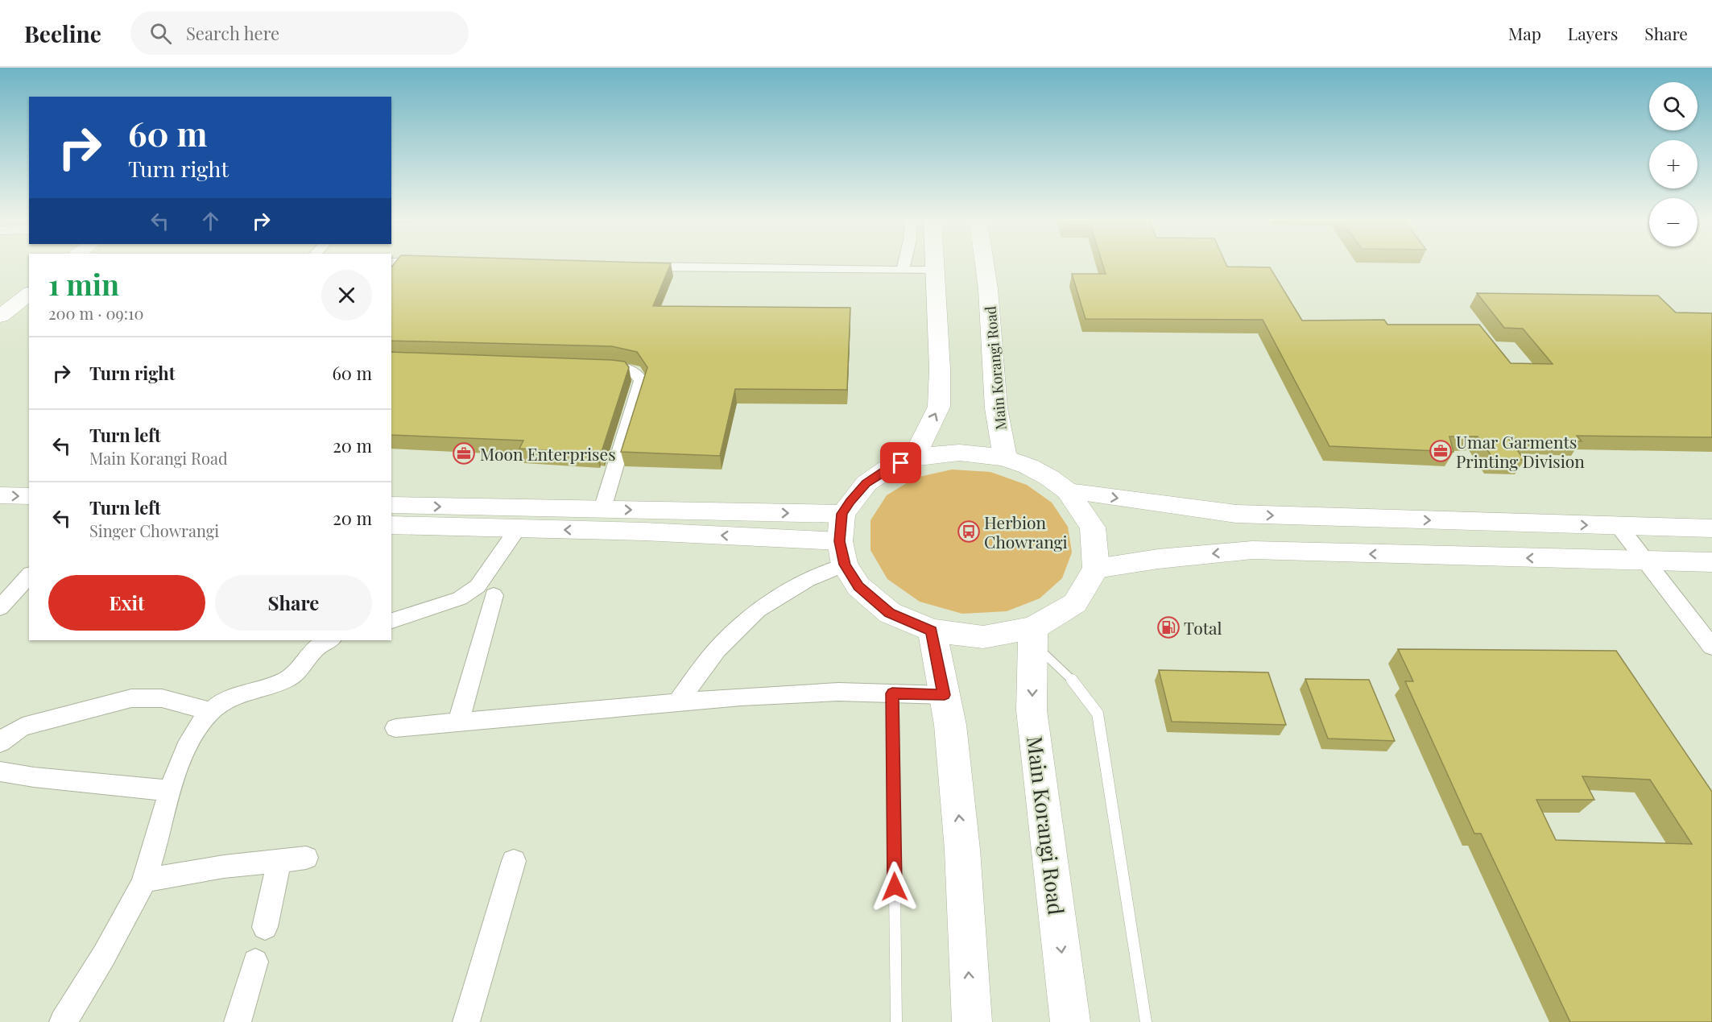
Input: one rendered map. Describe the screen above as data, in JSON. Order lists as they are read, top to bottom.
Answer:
{
  "streets": {
    "main road": ["Main Korangi Road"]
  },
  "places": {
    "office": ["Umar Garments Printing Division", "Moon Enterprises"],
    "bus stop": ["Herbion Chowrangi"],
    "fuel station": ["Total"]
  },
  "page": {
    "header": "Beeline",
    "search": "Search here",
    "nav": ["Map", "Layers", "Share"],
    "map_buttons": ["+", "−"],
    "turn": ["60 m", "Turn right"],
    "heading": ["1 min", "200 m · 09:10"],
    "list": [
      {
        "name": "Turn right",
        "value": "60 m"
      },
      {
        "name": "Turn left",
        "note": "Main Korangi Road",
        "value": "20 m"
      },
      {
        "name": "Turn left",
        "note": "Singer Chowrangi",
        "value": "20 m"
      }
    ],
    "buttons": ["Exit", "Share"]
  }
}
